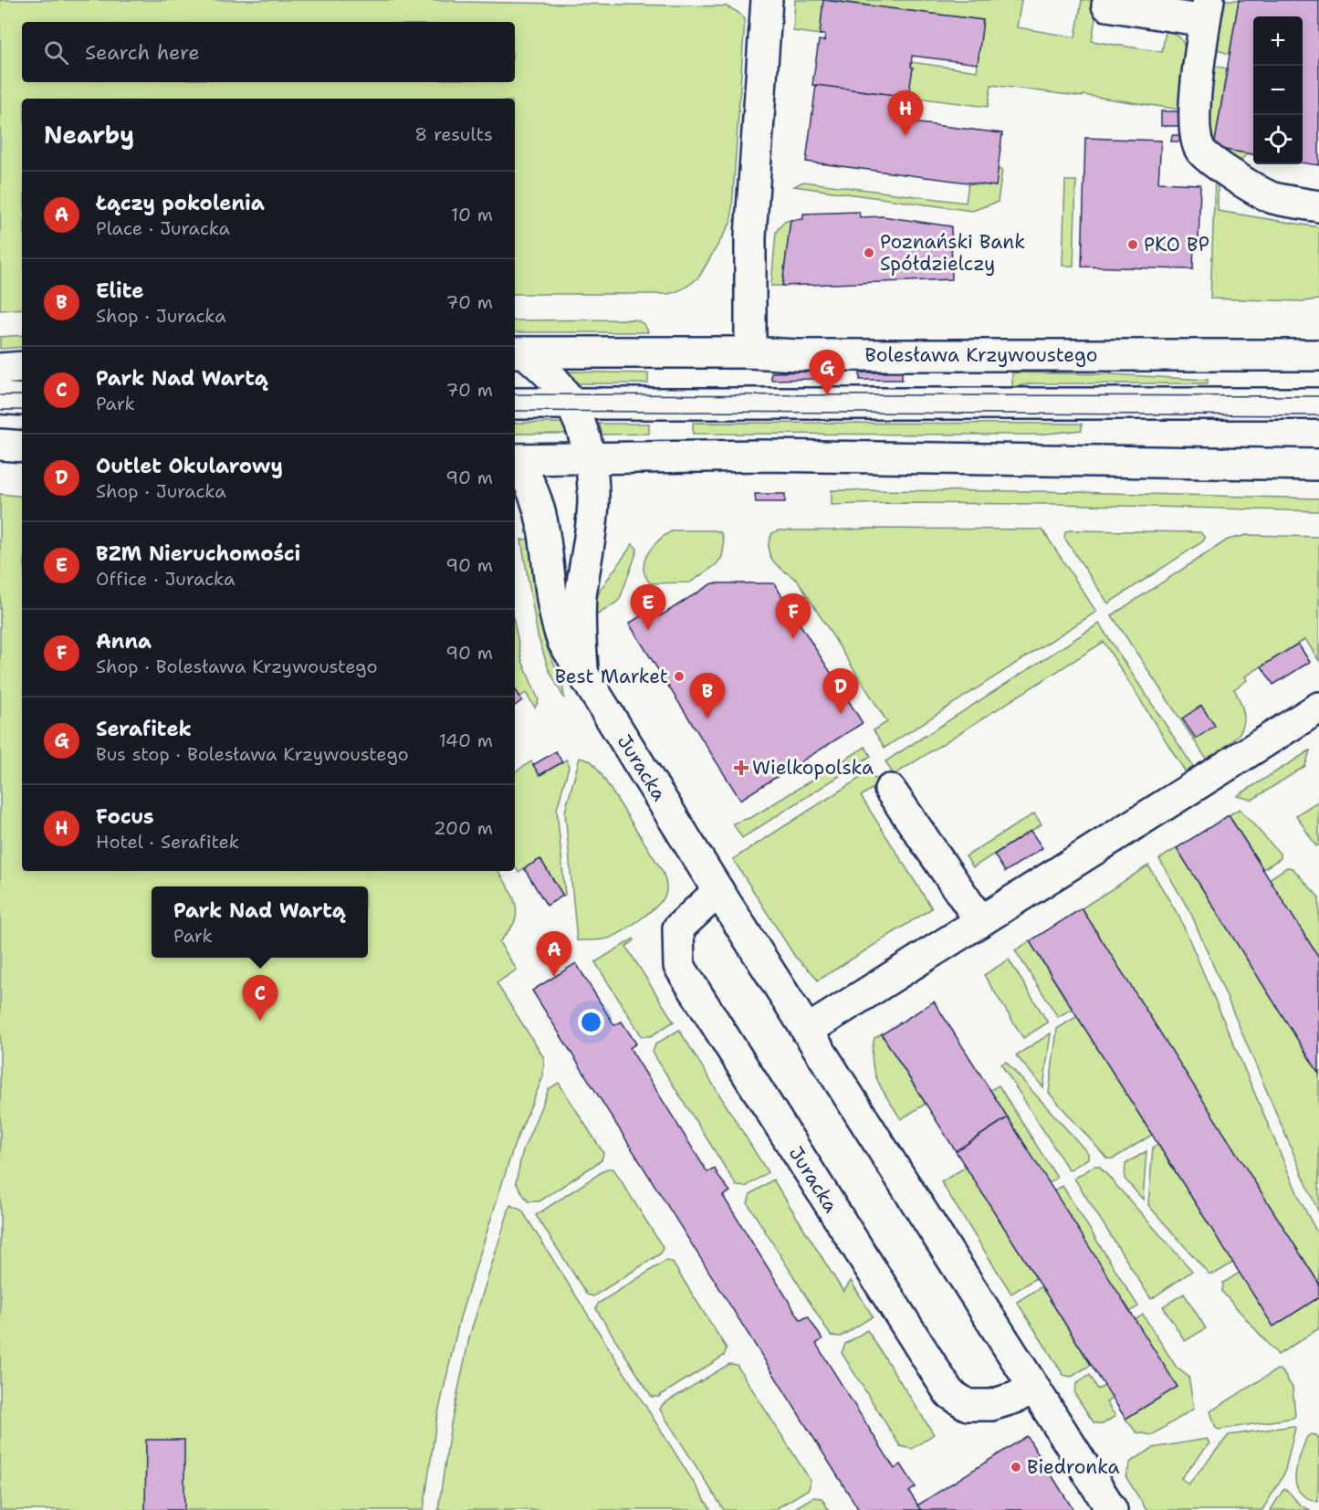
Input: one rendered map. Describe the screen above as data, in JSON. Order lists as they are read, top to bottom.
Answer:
{
  "streets": {
    "street": ["Bolesława Krzywoustego", "Juracka"]
  },
  "crossings": [
    ["Bolesława Krzywoustego", "Juracka"]
  ],
  "places": {
    "other": [
      "PKO BP",
      "Poznański Bank Spółdzielczy",
      "Best Market",
      "Biedronka"
    ],
    "health": ["Wielkopolska"]
  },
  "page": {
    "map_buttons": ["+", "−"],
    "search": "Search here",
    "pins": [
      "H",
      "G",
      "E",
      "F",
      "D",
      "B",
      "A",
      "C"
    ],
    "heading": ["Nearby", "8 results"],
    "list": [
      {
        "mark": "A",
        "name": "Łączy pokolenia",
        "note": "Place · Juracka",
        "value": "10 m"
      },
      {
        "mark": "B",
        "name": "Elite",
        "note": "Shop · Juracka",
        "value": "70 m"
      },
      {
        "mark": "C",
        "name": "Park Nad Wartą",
        "note": "Park",
        "value": "70 m"
      },
      {
        "mark": "D",
        "name": "Outlet Okularowy",
        "note": "Shop · Juracka",
        "value": "90 m"
      },
      {
        "mark": "E",
        "name": "BZM Nieruchomości",
        "note": "Office · Juracka",
        "value": "90 m"
      },
      {
        "mark": "F",
        "name": "Anna",
        "note": "Shop · Bolesława Krzywoustego",
        "value": "90 m"
      },
      {
        "mark": "G",
        "name": "Serafitek",
        "note": "Bus stop · Bolesława Krzywoustego",
        "value": "140 m"
      },
      {
        "mark": "H",
        "name": "Focus",
        "note": "Hotel · Serafitek",
        "value": "200 m"
      }
    ],
    "popup": ["Park Nad Wartą", "Park"]
  }
}
